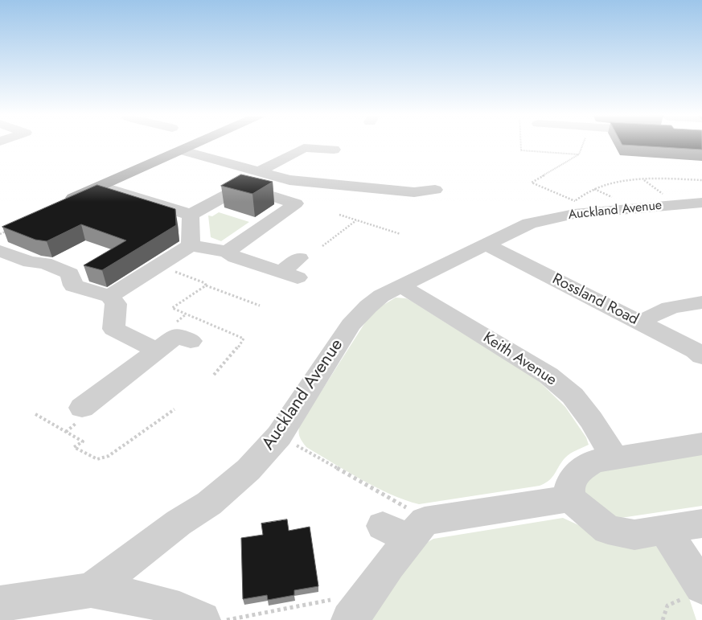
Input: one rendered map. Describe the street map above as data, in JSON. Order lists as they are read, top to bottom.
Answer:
{
  "streets": {
    "street": ["Auckland Avenue", "Rossland Road", "Keith Avenue"]
  },
  "crossings": [
    ["Auckland Avenue", "Rossland Road"],
    ["Auckland Avenue", "Keith Avenue"]
  ]
}
